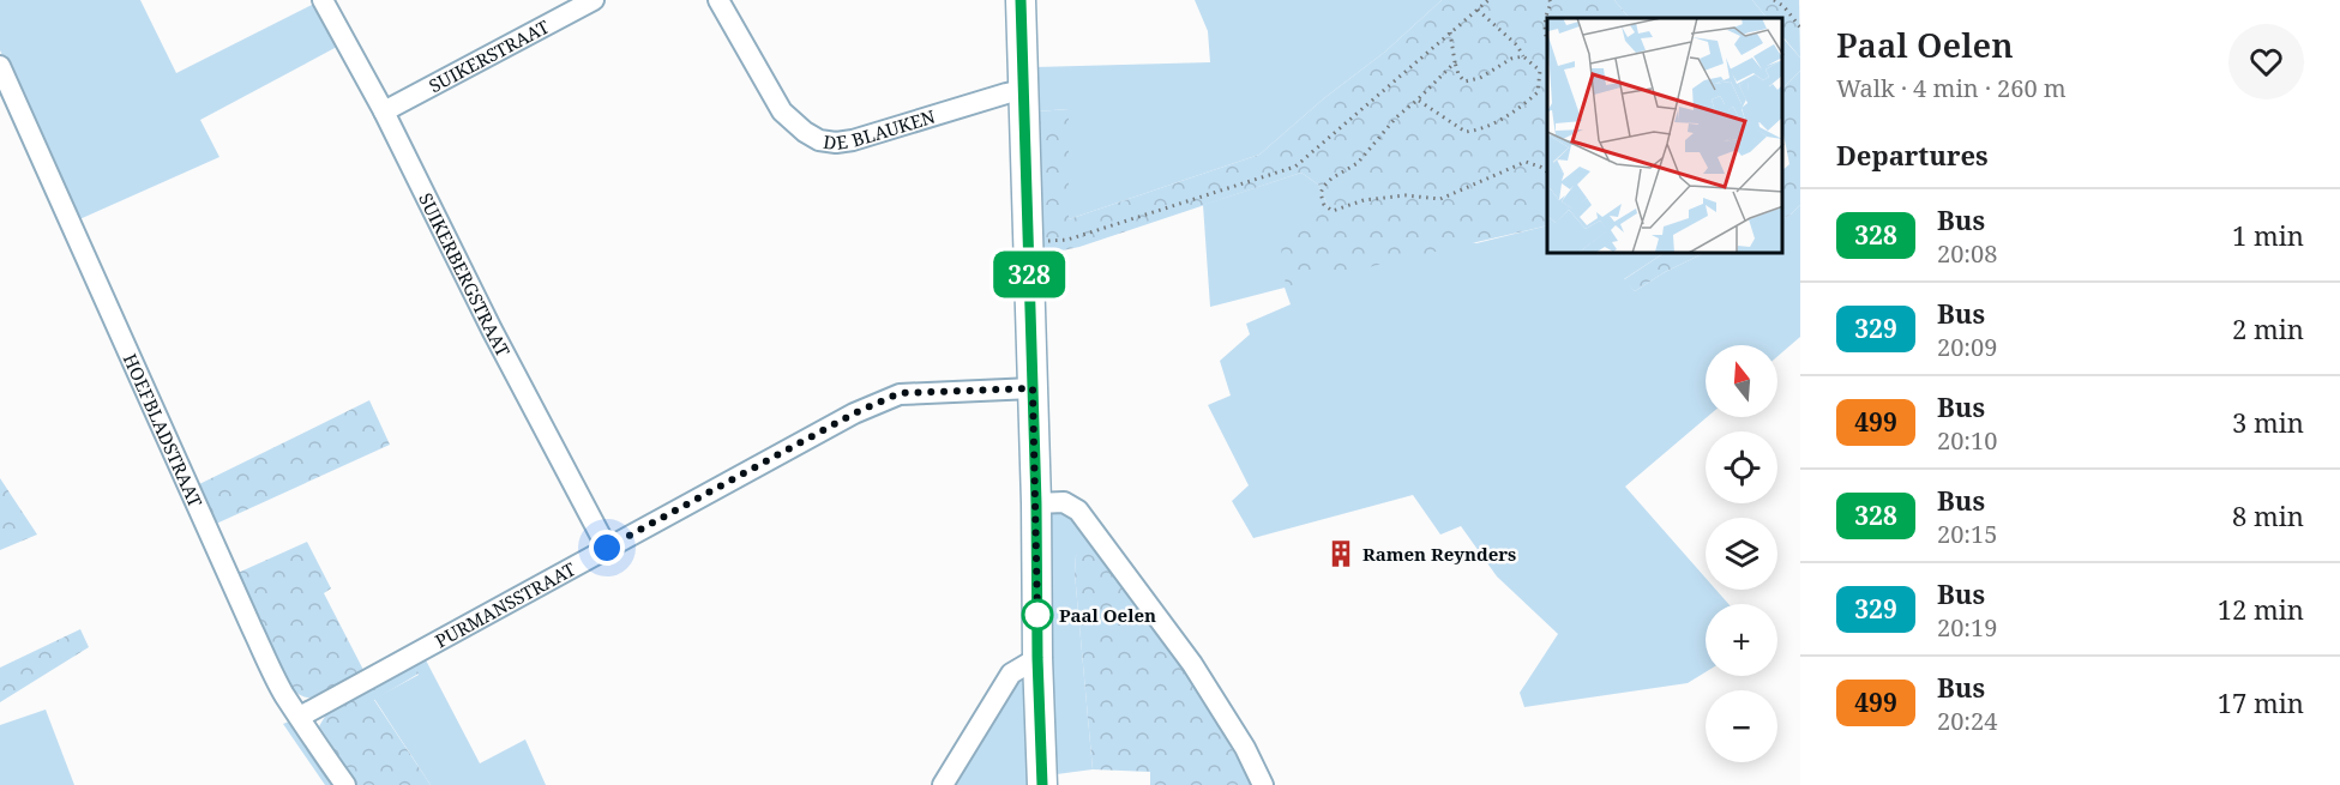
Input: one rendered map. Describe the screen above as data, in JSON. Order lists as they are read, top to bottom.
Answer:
{
  "streets": {
    "street": [
      "SUIKERSTRAAT",
      "DE BLAUKEN",
      "SUIKERBERGSTRAAT",
      "HOEFBLADSTRAAT",
      "PURMANSSTRAAT"
    ]
  },
  "crossings": [
    ["SUIKERSTRAAT", "SUIKERBERGSTRAAT"],
    ["SUIKERBERGSTRAAT", "PURMANSSTRAAT"],
    ["HOEFBLADSTRAAT", "PURMANSSTRAAT"]
  ],
  "places": {
    "building": ["Ramen Reynders"],
    "other": ["Paal Oelen"]
  },
  "lines": ["bus line 328"],
  "north": "top",
  "page": {
    "on_map": "328",
    "heading": [
      ["Paal Oelen", "Walk · 4 min · 260 m"],
      "Departures"
    ],
    "list": [
      {
        "mark": "328",
        "name": "Bus",
        "note": "20:08",
        "value": "1 min"
      },
      {
        "mark": "329",
        "name": "Bus",
        "note": "20:09",
        "value": "2 min"
      },
      {
        "mark": "499",
        "name": "Bus",
        "note": "20:10",
        "value": "3 min"
      },
      {
        "mark": "328",
        "name": "Bus",
        "note": "20:15",
        "value": "8 min"
      },
      {
        "mark": "329",
        "name": "Bus",
        "note": "20:19",
        "value": "12 min"
      },
      {
        "mark": "499",
        "name": "Bus",
        "note": "20:24",
        "value": "17 min"
      }
    ],
    "map_buttons": ["+", "−"]
  }
}
